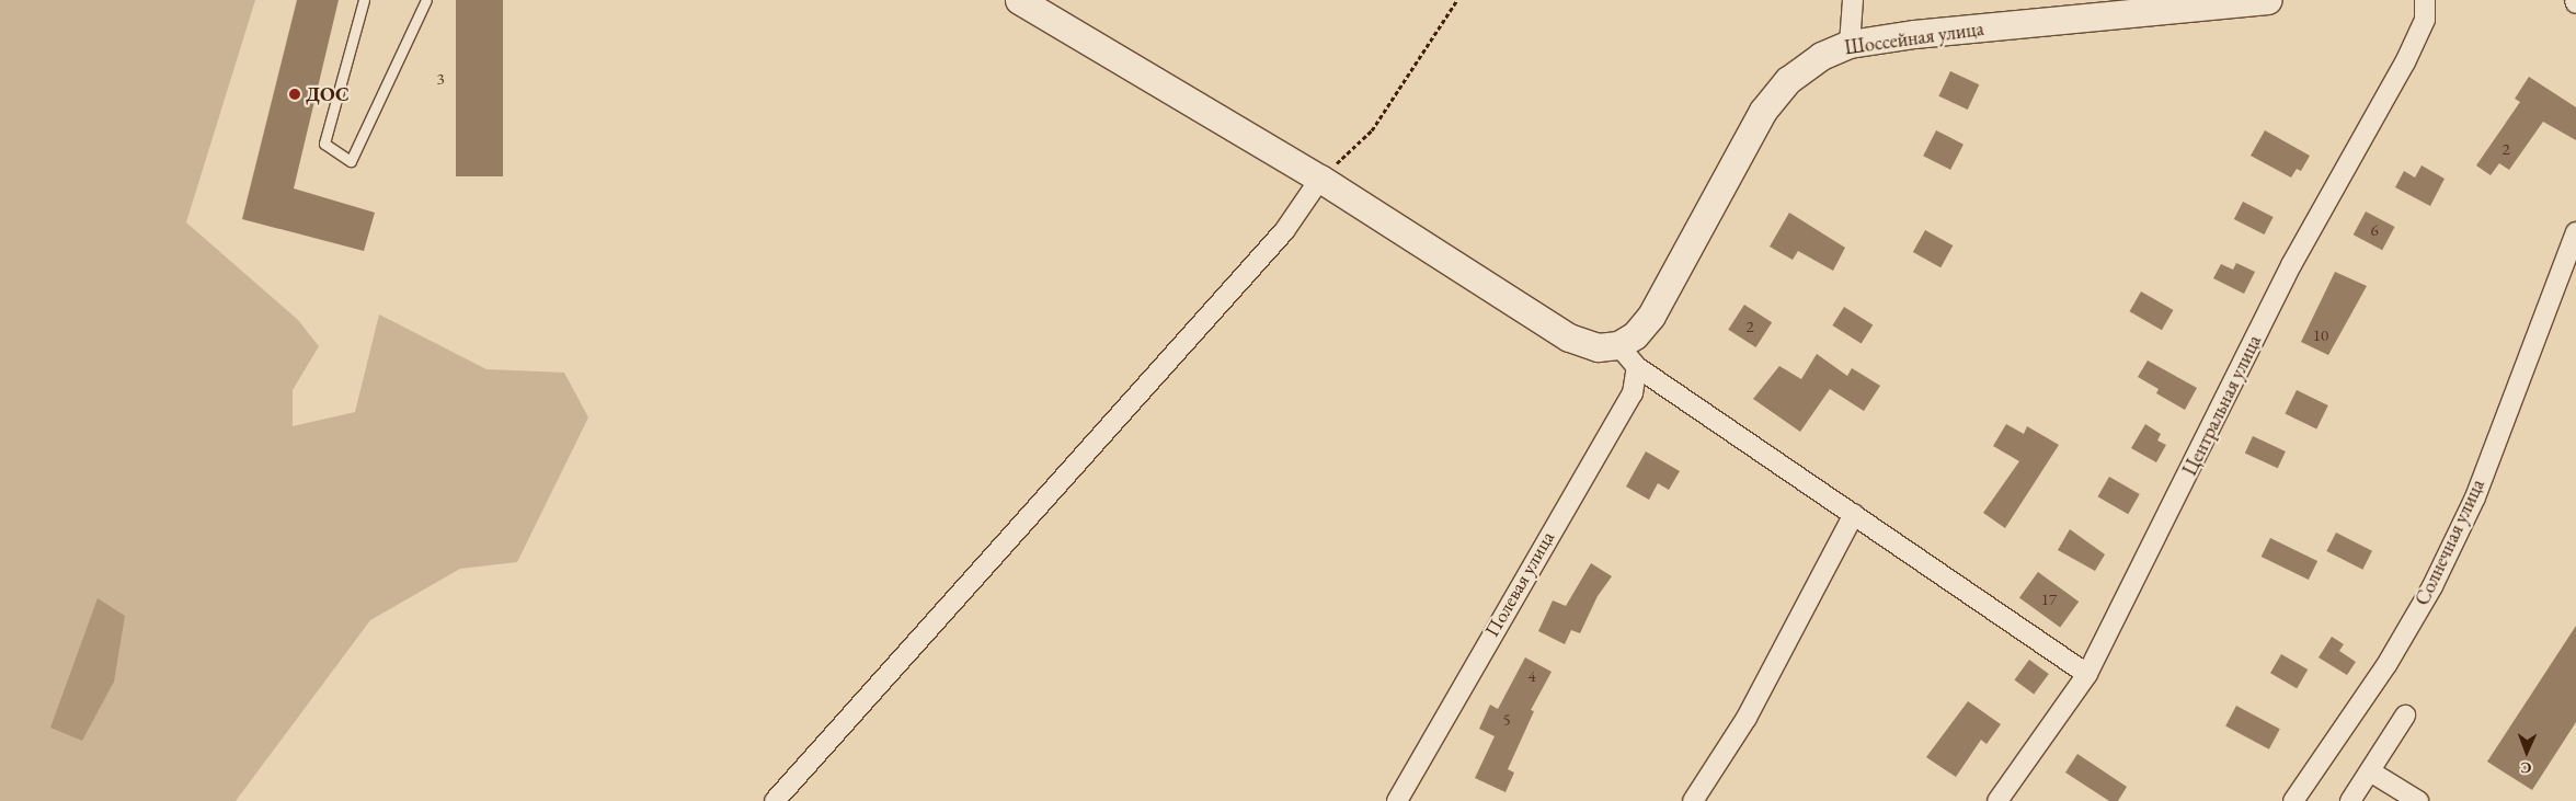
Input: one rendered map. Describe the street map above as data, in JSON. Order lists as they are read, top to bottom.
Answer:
{
  "streets": {
    "main road": ["Шоссейная улица"],
    "street": ["Центральная улица", "Солнечная улица", "Полевая улица"]
  },
  "places": ["ДОС"],
  "house_numbers": [
    "3",
    "2",
    "6",
    "2",
    "10",
    "17",
    "4",
    "5"
  ],
  "north": "bottom"
}
